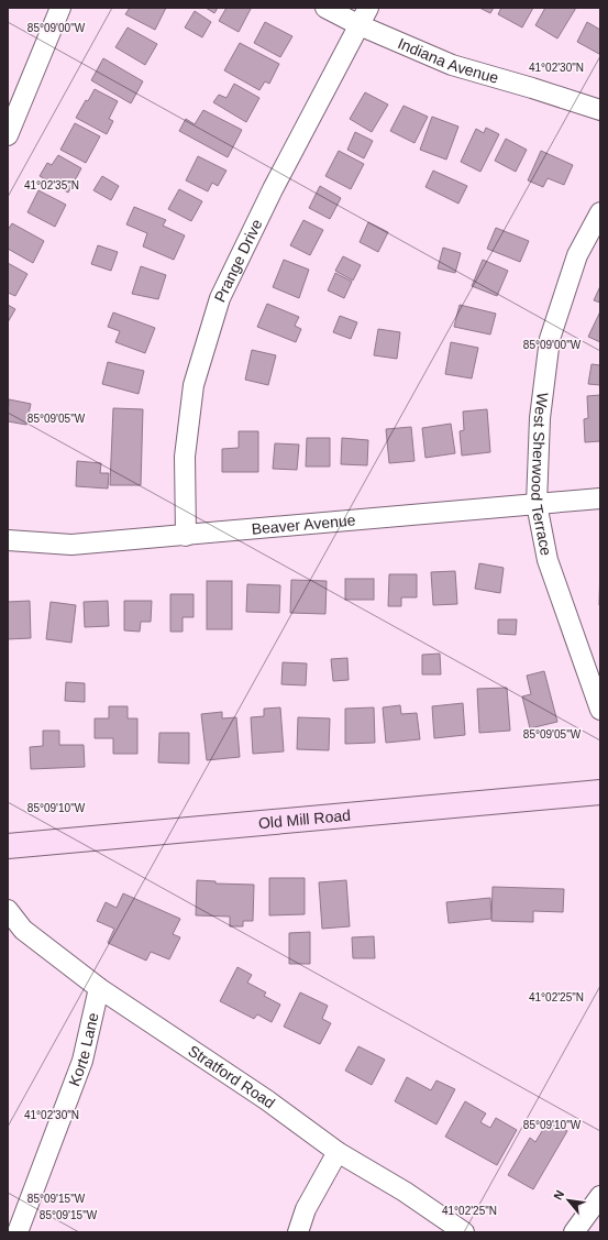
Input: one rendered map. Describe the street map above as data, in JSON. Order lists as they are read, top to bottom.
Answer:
{
  "streets": {
    "main road": ["Old Mill Road"],
    "street": [
      "Indiana Avenue",
      "Prange Drive",
      "West Sherwood Terrace",
      "Beaver Avenue",
      "Korte Lane",
      "Stratford Road"
    ]
  },
  "crossings": [
    ["Indiana Avenue", "Prange Drive"],
    ["Prange Drive", "Beaver Avenue"],
    ["West Sherwood Terrace", "Beaver Avenue"],
    ["Korte Lane", "Stratford Road"]
  ],
  "north": "top left",
  "coordinates": [
    "85°09'00\"W",
    "41°02'30\"N",
    "41°02'35\"N",
    "85°09'05\"W",
    "85°09'10\"W",
    "41°02'25\"N",
    "85°09'15\"W"
  ]
}
